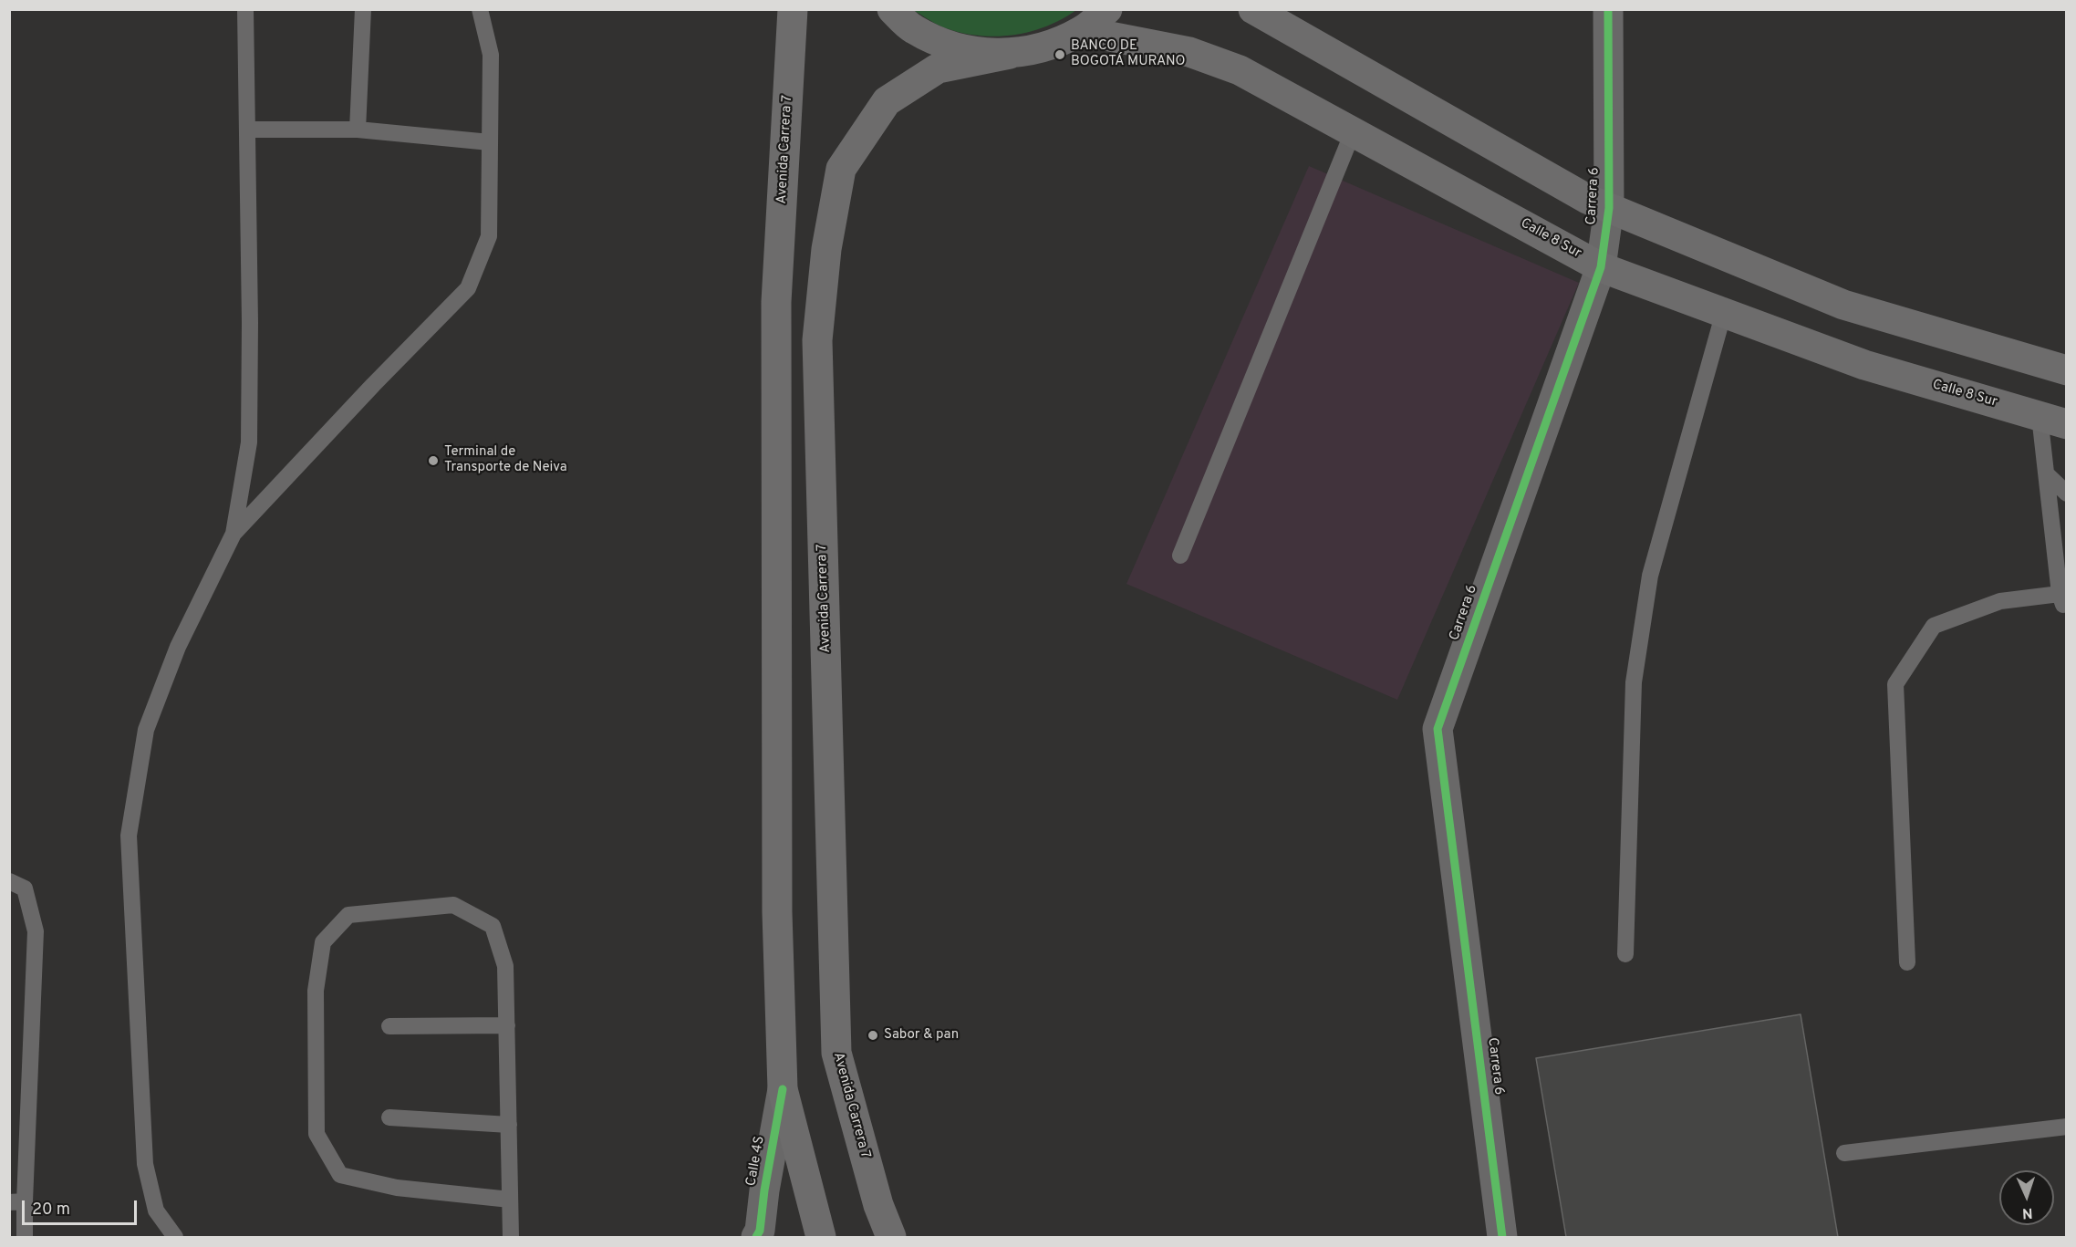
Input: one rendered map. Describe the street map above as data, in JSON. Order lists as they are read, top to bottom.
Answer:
{
  "streets": {
    "main road": ["Avenida Carrera 7", "Calle 8 Sur"],
    "street": ["Carrera 6", "Calle 4S"]
  },
  "crossings": [
    ["Avenida Carrera 7", "Calle 8 Sur"],
    ["Avenida Carrera 7", "Calle 4S"],
    ["Carrera 6", "Calle 8 Sur"]
  ],
  "places": ["BANCO DE BOGOTÁ MURANO", "Terminal de Transporte de Neiva", "Sabor & pan"],
  "scale_bar": "20 m",
  "north": "bottom"
}
